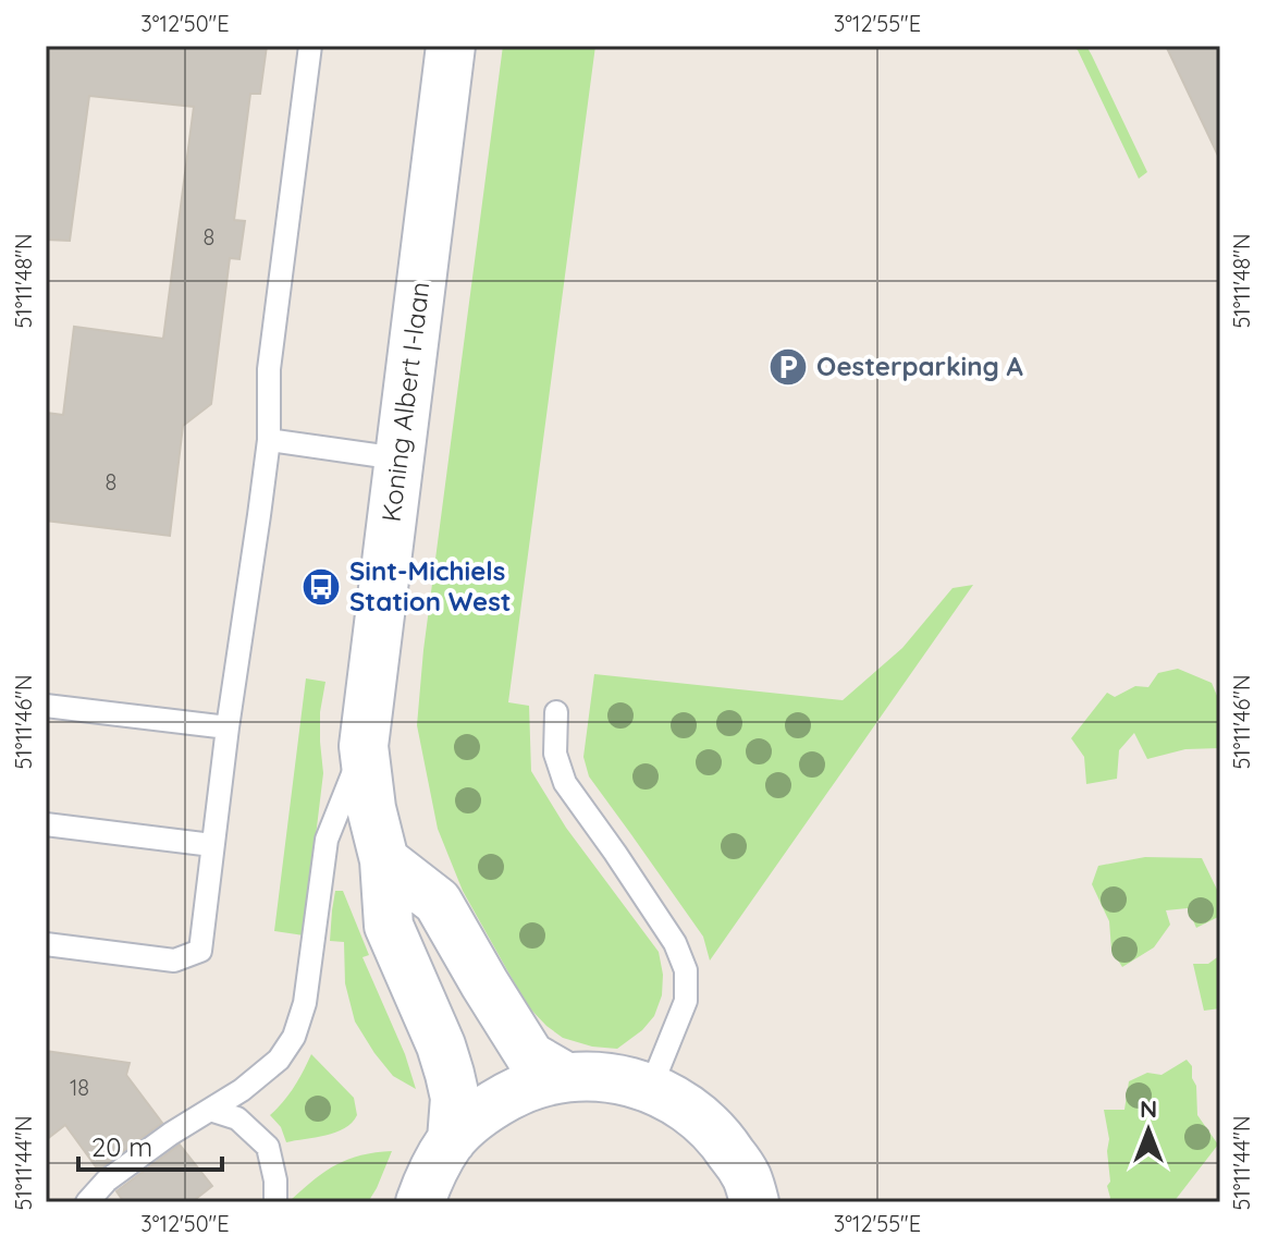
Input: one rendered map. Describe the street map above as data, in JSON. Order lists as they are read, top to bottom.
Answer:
{
  "streets": {
    "main road": ["Koning Albert I-laan"]
  },
  "places": {
    "parking": ["Oesterparking A"],
    "bus stop": ["Sint-Michiels Station West"]
  },
  "house_numbers": ["8", "8", "18"],
  "scale_bar": "20 m",
  "north": "top",
  "coordinates": [
    "3°12'50\"E",
    "3°12'55\"E",
    "51°11'48\"N",
    "51°11'46\"N",
    "51°11'44\"N"
  ]
}
